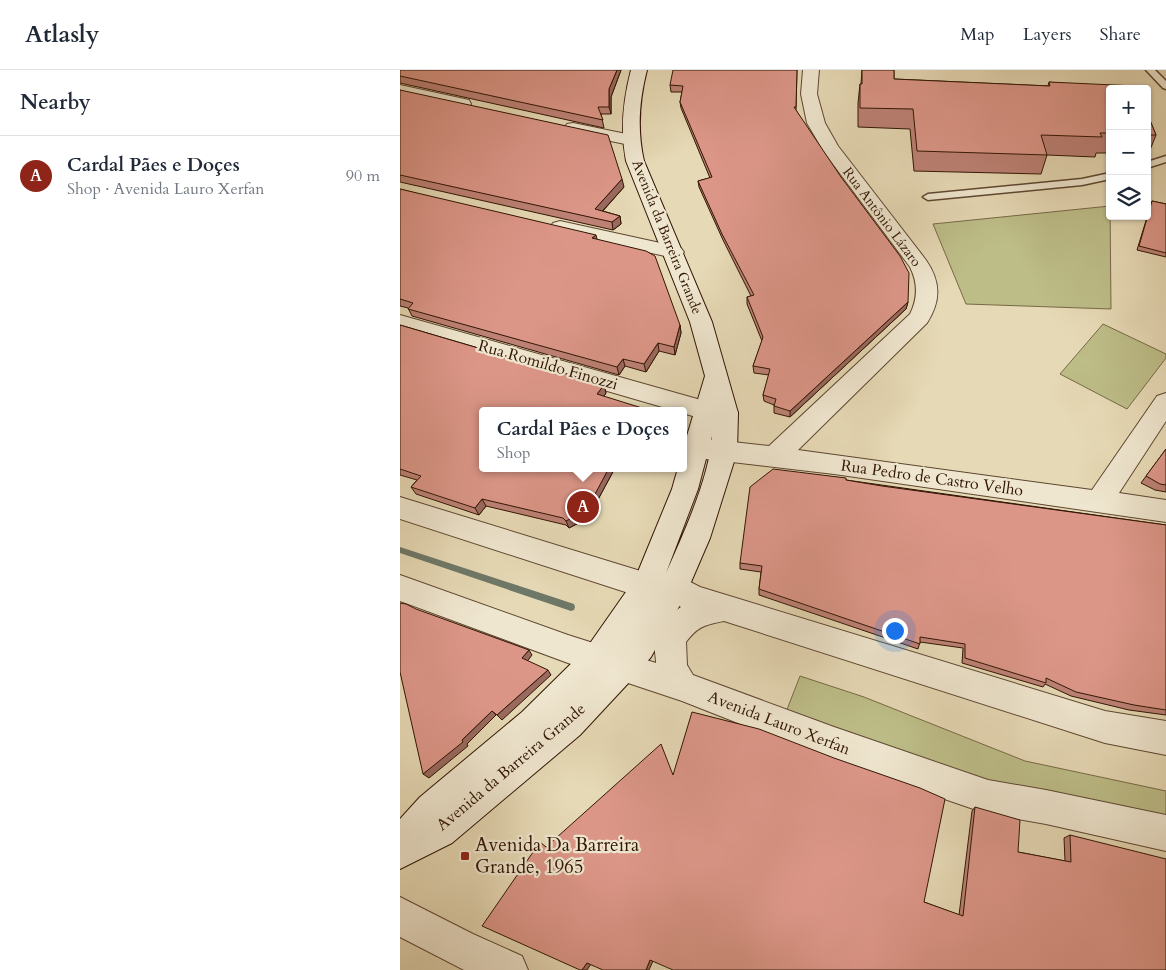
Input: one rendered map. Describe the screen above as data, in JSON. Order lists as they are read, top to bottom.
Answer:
{
  "streets": {
    "street": [
      "Rua Antônio Lázaro",
      "Avenida da Barreira Grande",
      "Rua Romildo Finozzi",
      "Rua Pedro de Castro Velho",
      "Avenida Lauro Xerfan"
    ]
  },
  "crossings": [
    ["Rua Antônio Lázaro", "Rua Pedro de Castro Velho"],
    ["Avenida da Barreira Grande", "Rua Romildo Finozzi"],
    ["Avenida da Barreira Grande", "Rua Pedro de Castro Velho"],
    ["Avenida da Barreira Grande", "Avenida Lauro Xerfan"]
  ],
  "places": {
    "transit": ["Avenida Da Barreira Grande, 1965"]
  },
  "page": {
    "header": "Atlasly",
    "nav": ["Map", "Layers", "Share"],
    "heading": "Nearby",
    "map_buttons": ["+", "−"],
    "list": [
      {
        "mark": "A",
        "name": "Cardal Pães e Doçes",
        "note": "Shop · Avenida Lauro Xerfan",
        "value": "90 m"
      }
    ],
    "popup": ["Cardal Pães e Doçes", "Shop"],
    "pins": "A"
  }
}
